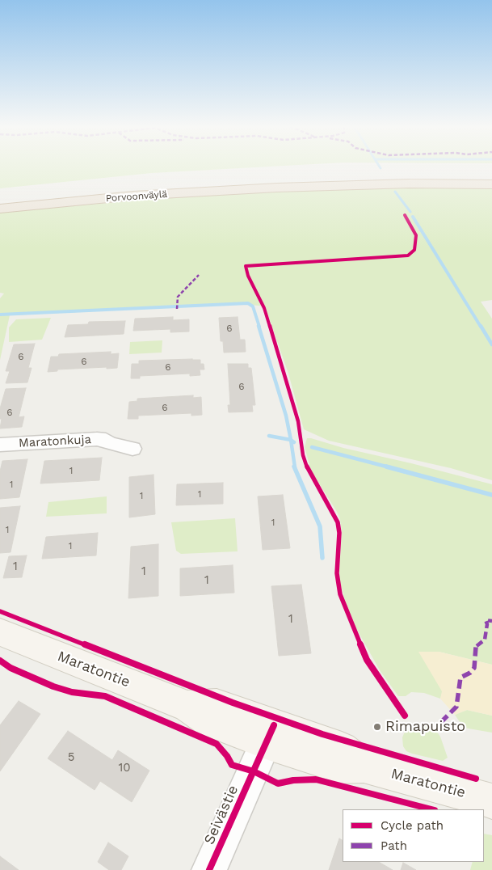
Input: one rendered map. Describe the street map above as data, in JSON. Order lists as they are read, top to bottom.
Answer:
{
  "streets": {
    "highway": ["Porvoonväylä"],
    "main road": ["Maratontie"],
    "street": ["Maratonkuja", "Seivästie"]
  },
  "crossings": [
    ["Maratontie", "Seivästie"]
  ],
  "places": ["Rimapuisto"],
  "house_numbers": [
    "6",
    "6",
    "6",
    "6",
    "6",
    "6",
    "6",
    "1",
    "1",
    "1",
    "1",
    "1",
    "1",
    "1",
    "1",
    "1",
    "1",
    "1",
    "5",
    "10"
  ],
  "legend": ["Cycle path", "Path"]
}
